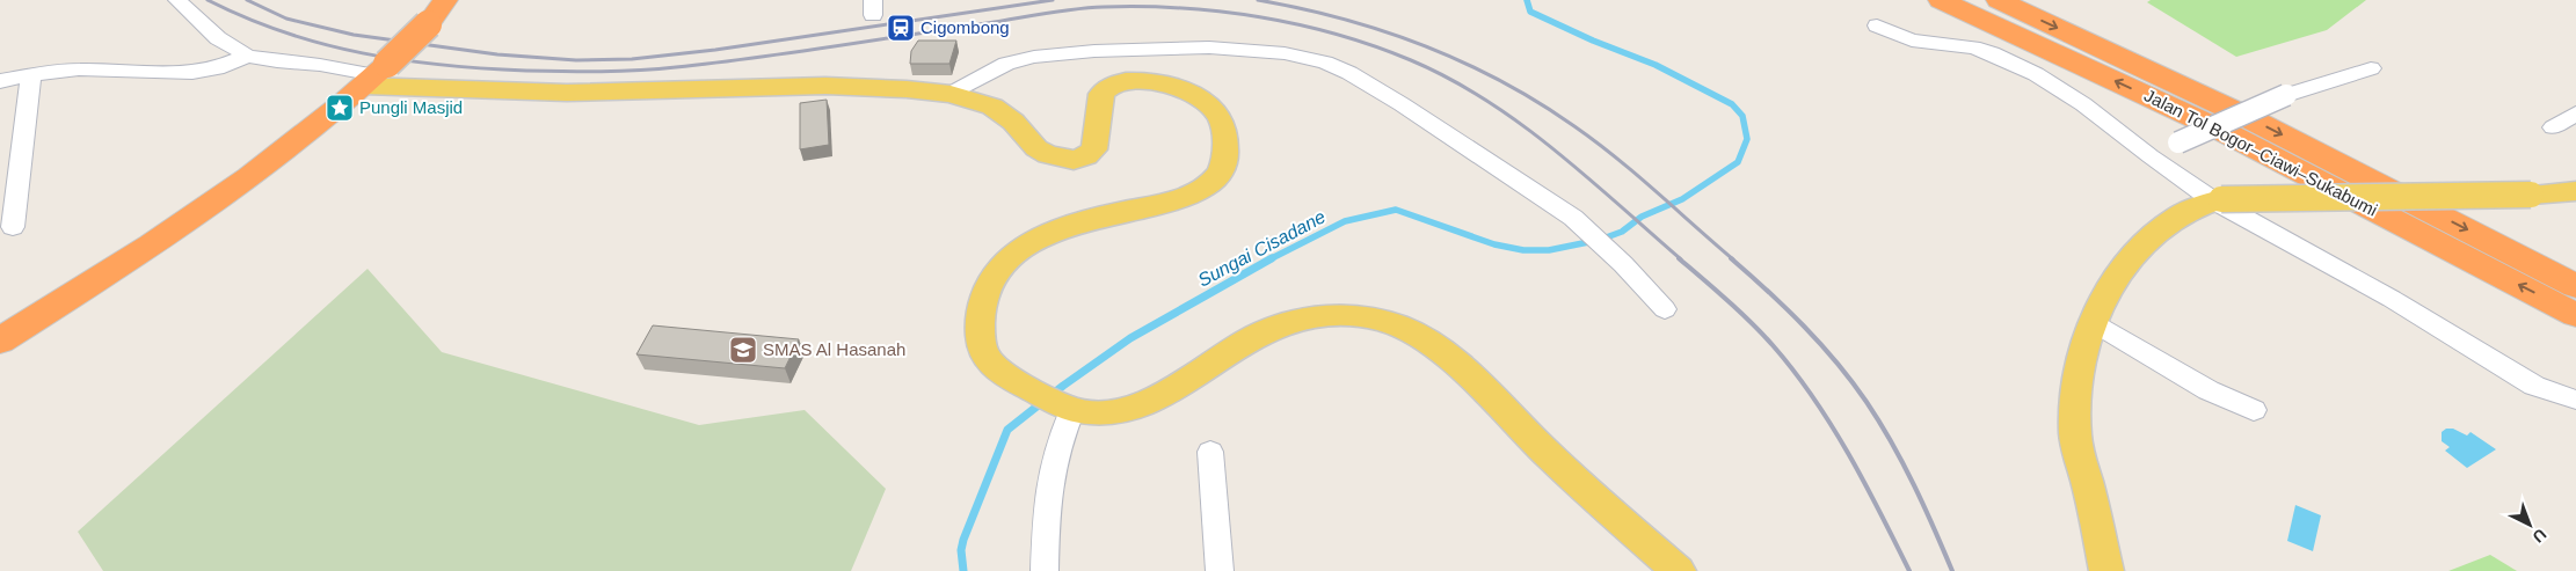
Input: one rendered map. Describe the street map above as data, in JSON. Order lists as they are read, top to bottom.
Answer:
{
  "streets": {
    "highway": ["Jalan Tol Bogor–Ciawi–Sukabumi"]
  },
  "water": ["Sungai Cisadane"],
  "places": {
    "station": ["Cigombong"],
    "place": ["Pungli Masjid"],
    "school or university": ["SMAS Al Hasanah"]
  },
  "north": "bottom right"
}
